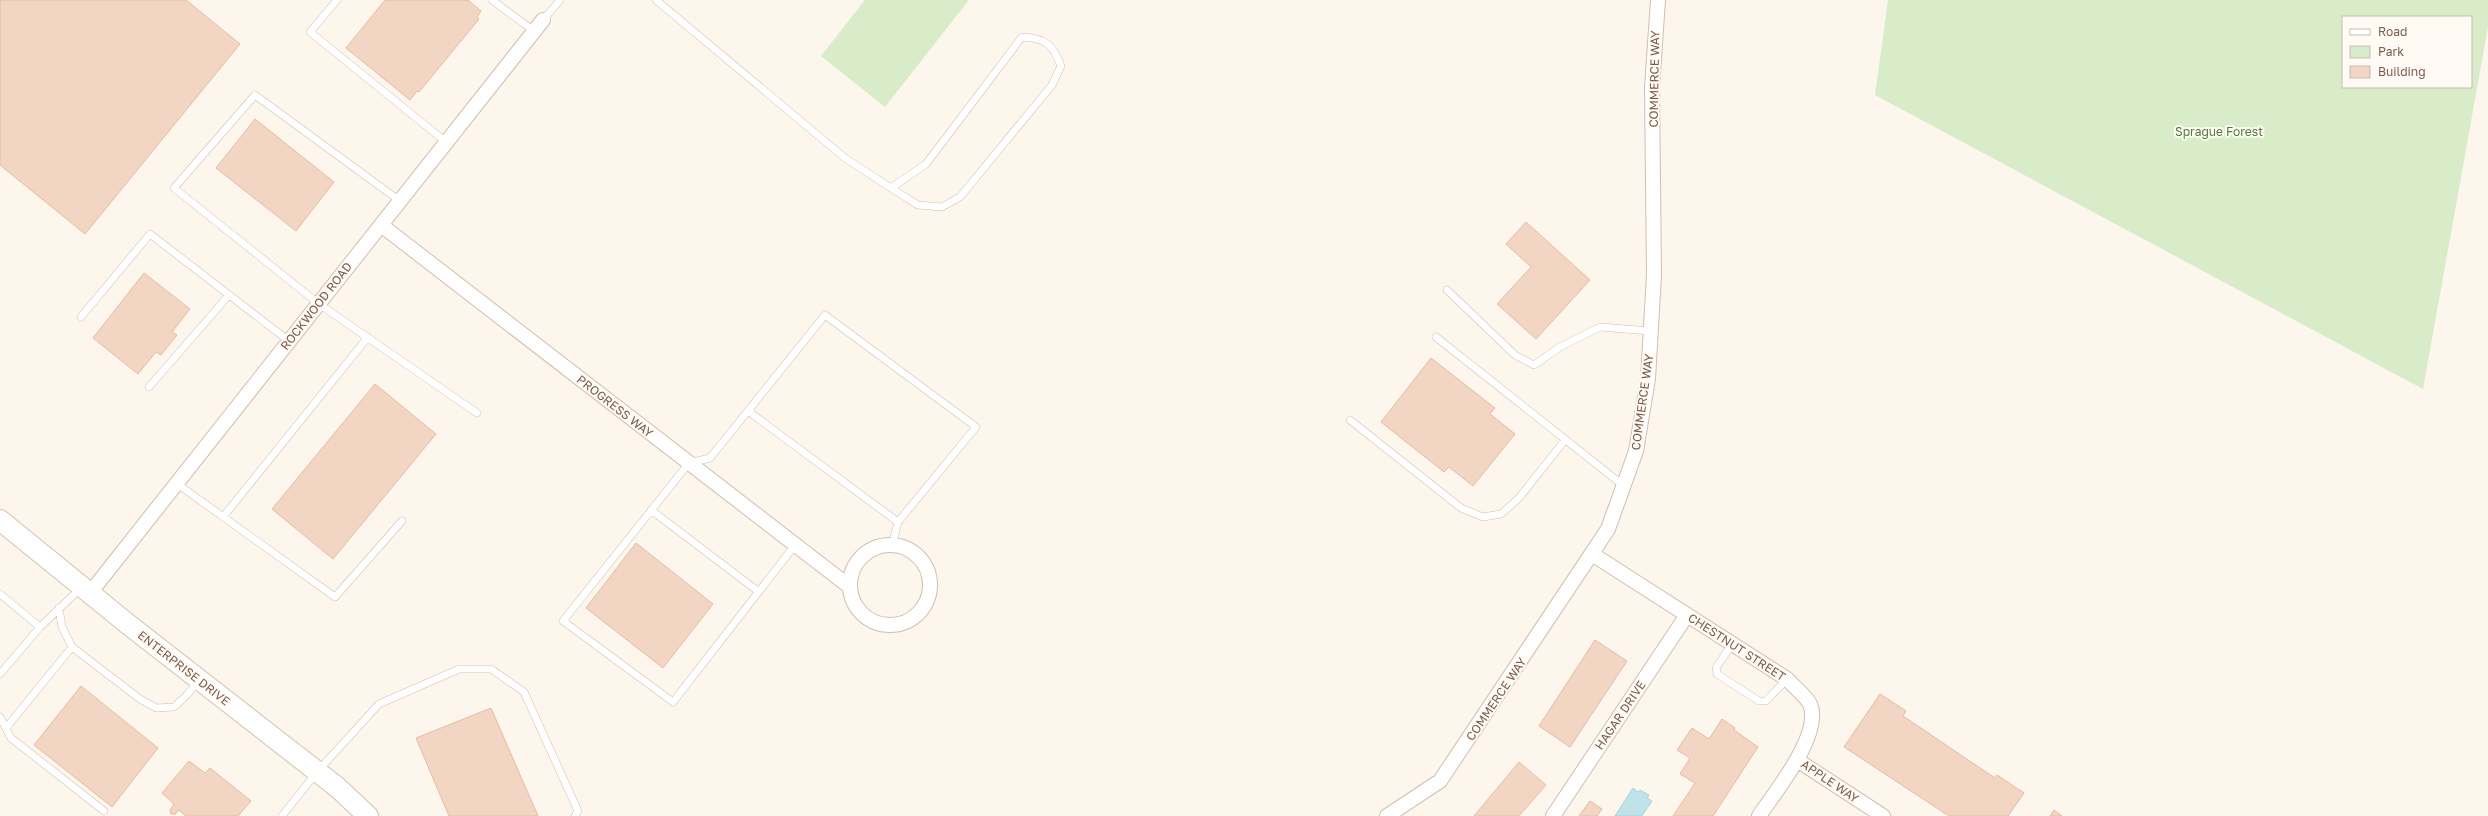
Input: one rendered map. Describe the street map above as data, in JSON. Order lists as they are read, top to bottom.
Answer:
{
  "streets": {
    "street": [
      "COMMERCE WAY",
      "ROCKWOOD ROAD",
      "PROGRESS WAY",
      "CHESTNUT STREET",
      "ENTERPRISE DRIVE",
      "HAGAR DRIVE",
      "APPLE WAY"
    ]
  },
  "crossings": [
    ["COMMERCE WAY", "CHESTNUT STREET"],
    ["ROCKWOOD ROAD", "PROGRESS WAY"],
    ["ROCKWOOD ROAD", "ENTERPRISE DRIVE"],
    ["CHESTNUT STREET", "HAGAR DRIVE"],
    ["CHESTNUT STREET", "APPLE WAY"]
  ],
  "parks": ["Sprague Forest"],
  "legend": ["Road", "Park", "Building"]
}
